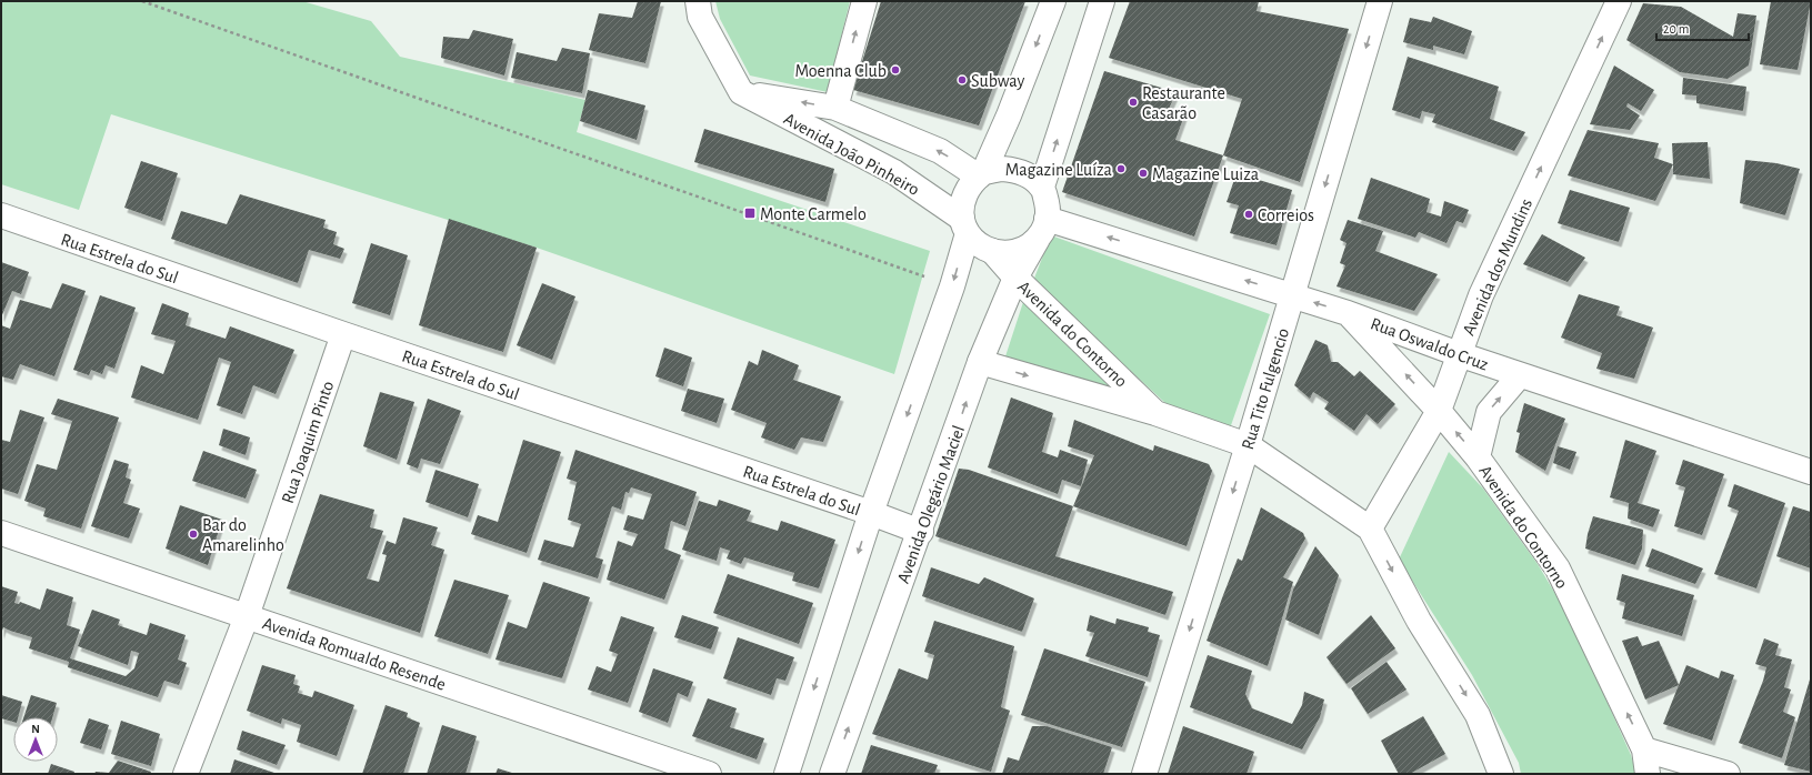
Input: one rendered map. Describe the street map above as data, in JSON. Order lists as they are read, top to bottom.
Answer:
{
  "streets": {
    "street": [
      "Avenida João Pinheiro",
      "Rua Estrela do Sul",
      "Avenida dos Mundins",
      "Avenida do Contorno",
      "Rua Oswaldo Cruz",
      "Rua Tito Fulgencio",
      "Rua Joaquim Pinto",
      "Avenida Olegário Maciel",
      "Avenida Romualdo Resende"
    ]
  },
  "crossings": [
    ["Avenida João Pinheiro", "Avenida do Contorno"],
    ["Avenida João Pinheiro", "Rua Oswaldo Cruz"],
    ["Avenida João Pinheiro", "Avenida Olegário Maciel"],
    ["Rua Estrela do Sul", "Rua Joaquim Pinto"],
    ["Rua Estrela do Sul", "Avenida Olegário Maciel"],
    ["Avenida dos Mundins", "Avenida do Contorno"],
    ["Avenida dos Mundins", "Rua Oswaldo Cruz"],
    ["Avenida do Contorno", "Rua Oswaldo Cruz"],
    ["Avenida do Contorno", "Rua Tito Fulgencio"],
    ["Avenida do Contorno", "Avenida Olegário Maciel"],
    ["Rua Oswaldo Cruz", "Rua Tito Fulgencio"],
    ["Rua Oswaldo Cruz", "Avenida Olegário Maciel"],
    ["Rua Joaquim Pinto", "Avenida Romualdo Resende"]
  ],
  "one_way": ["Avenida dos Mundins", "Rua Oswaldo Cruz", "Rua Tito Fulgencio"],
  "places": {
    "other": [
      "Moenna Club",
      "Subway",
      "Restaurante Casarão",
      "Magazine Luíza",
      "Magazine Luiza",
      "Correios",
      "Bar do Amarelinho"
    ],
    "transit": ["Monte Carmelo"]
  },
  "scale_bar": "20 m",
  "north": "top"
}
